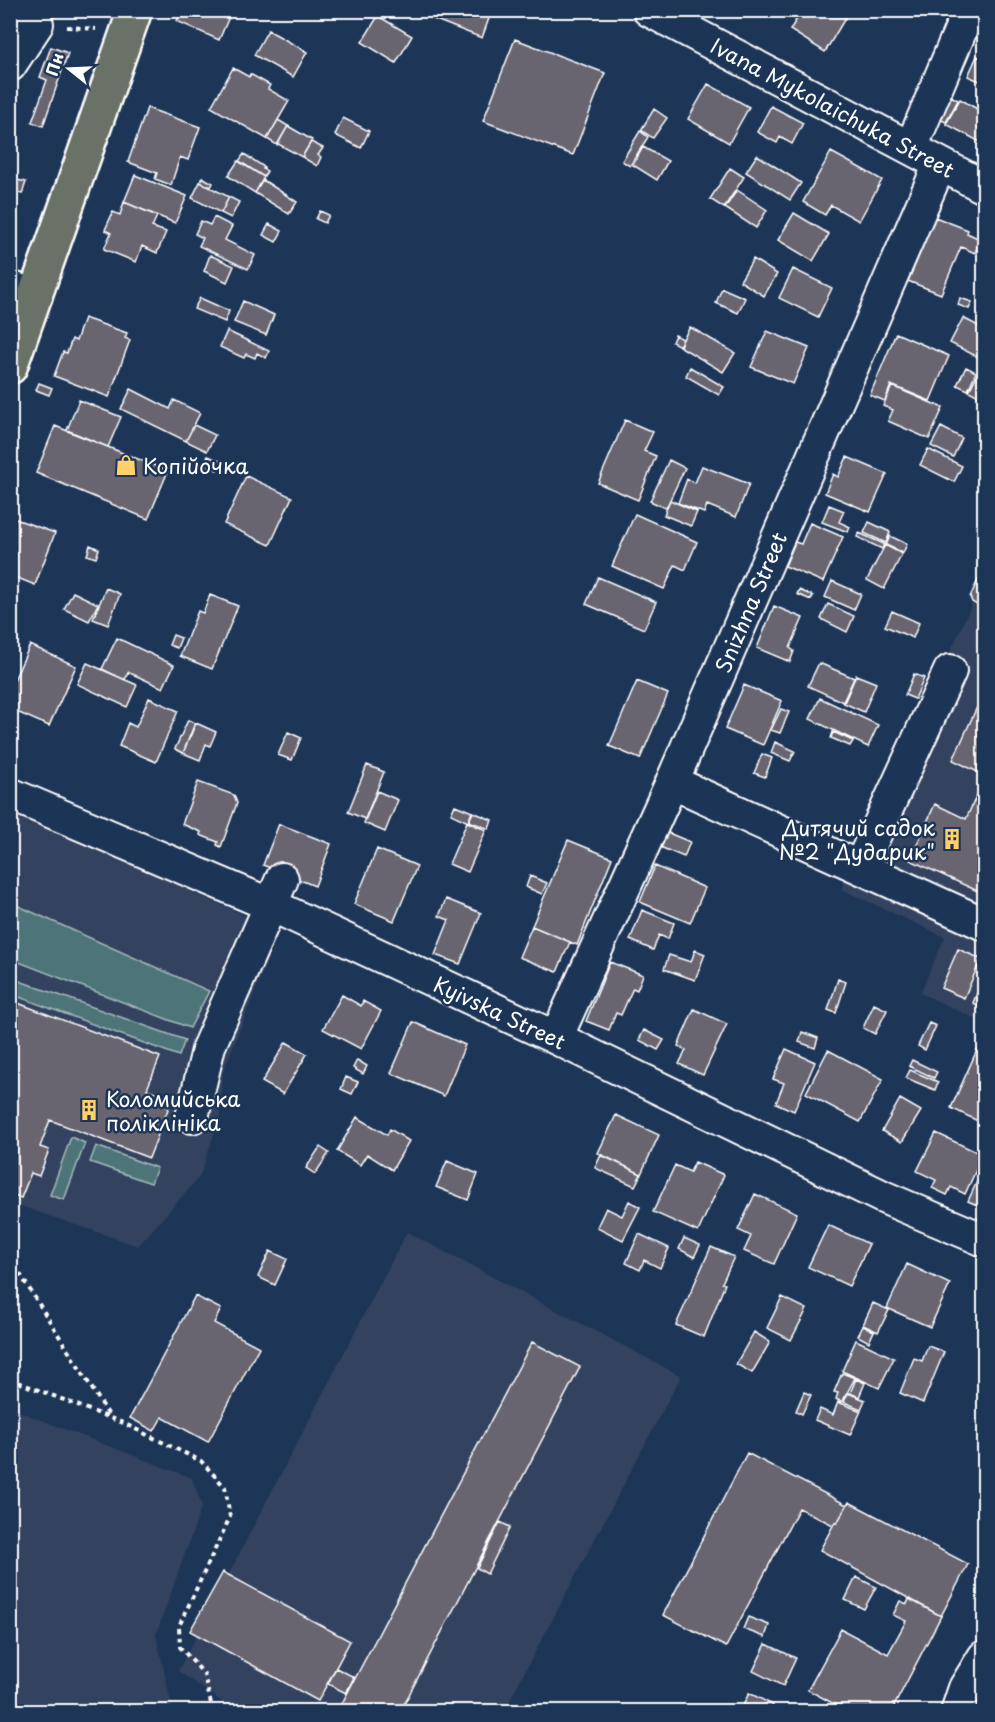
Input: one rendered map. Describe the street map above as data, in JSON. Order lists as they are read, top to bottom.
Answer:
{
  "streets": {
    "street": ["Ivana Mykolaichuka Street", "Snizhna Street", "Kyivska Street"]
  },
  "crossings": [
    ["Ivana Mykolaichuka Street", "Snizhna Street"],
    ["Snizhna Street", "Kyivska Street"]
  ],
  "places": {
    "shop": ["Копійочка"],
    "building": ["Дитячий садок №2 \"Дударик\"", "Коломийська поліклініка"]
  },
  "north": "left"
}
